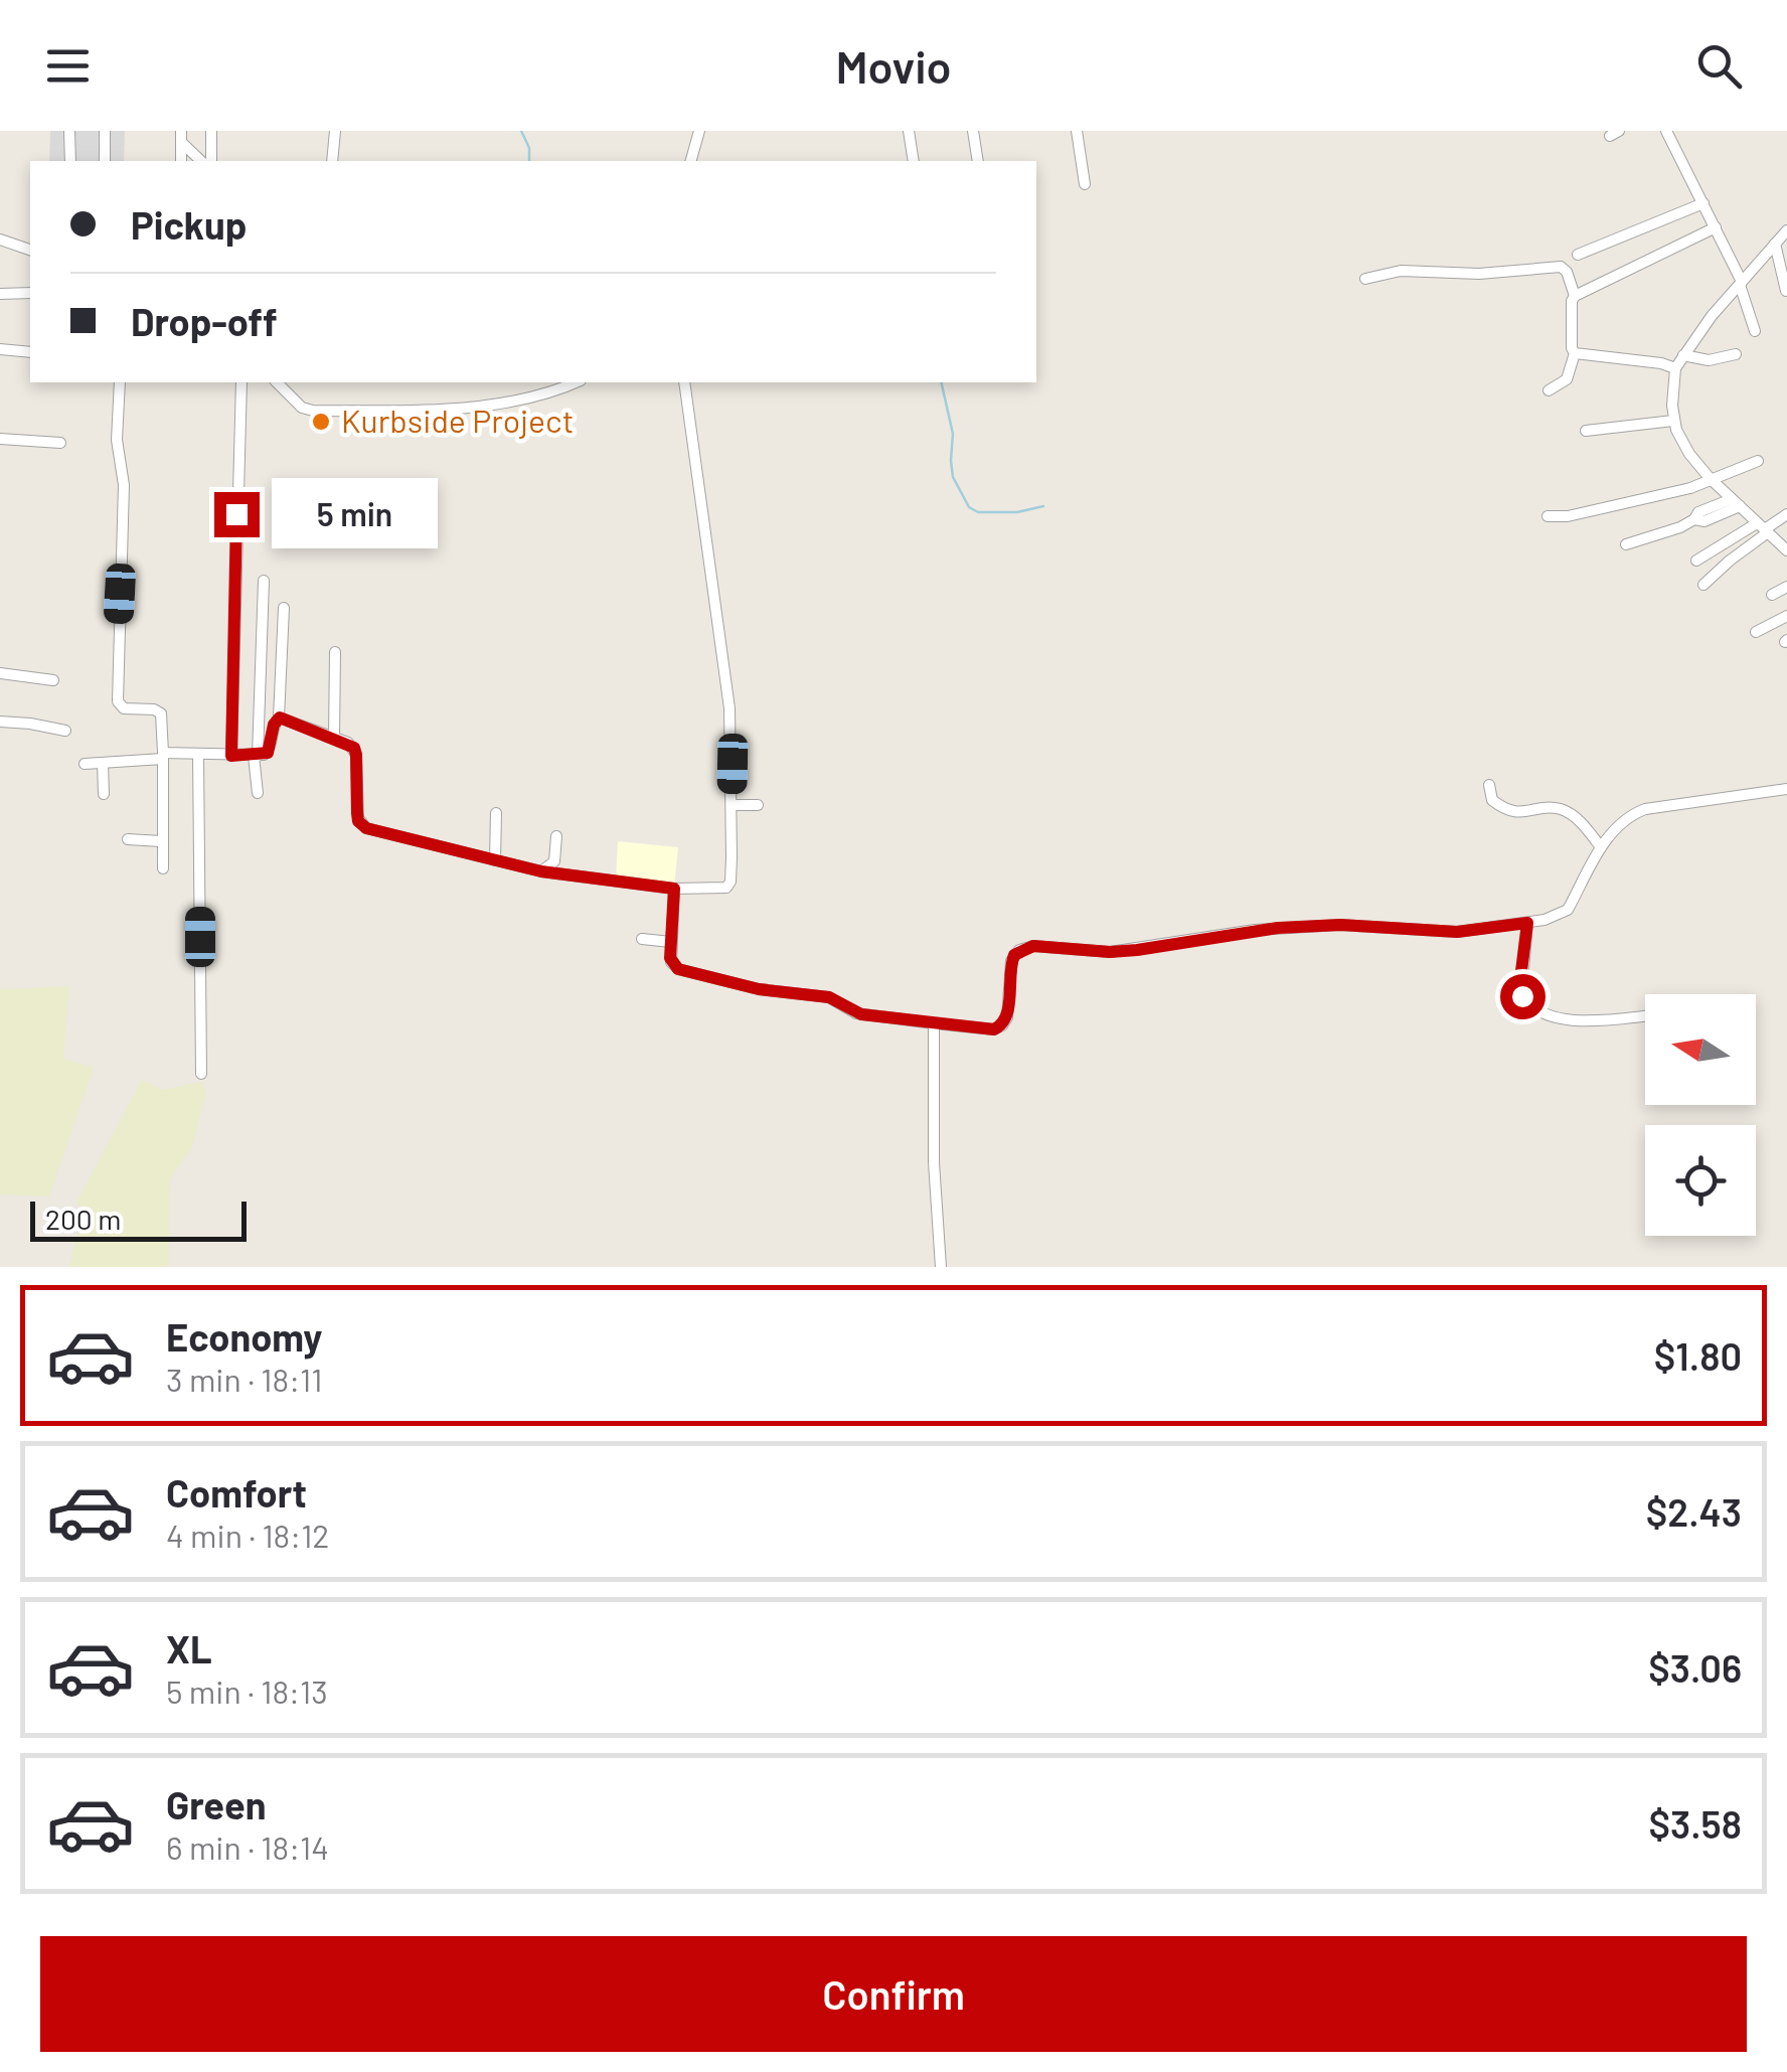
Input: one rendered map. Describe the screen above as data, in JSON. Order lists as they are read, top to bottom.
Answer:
{
  "places": ["Kurbside Project"],
  "scale_bar": "200 m",
  "north": "left",
  "page": {
    "header": "Movio",
    "banner": ["Pickup", "Drop-off"],
    "bubble": "5 min",
    "scale": "200 m",
    "list": [
      {
        "name": "Economy",
        "note": "3 min · 18:11",
        "value": "$1.80"
      },
      {
        "name": "Comfort",
        "note": "4 min · 18:12",
        "value": "$2.43"
      },
      {
        "name": "XL",
        "note": "5 min · 18:13",
        "value": "$3.06"
      },
      {
        "name": "Green",
        "note": "6 min · 18:14",
        "value": "$3.58"
      }
    ],
    "buttons": "Confirm"
  }
}
